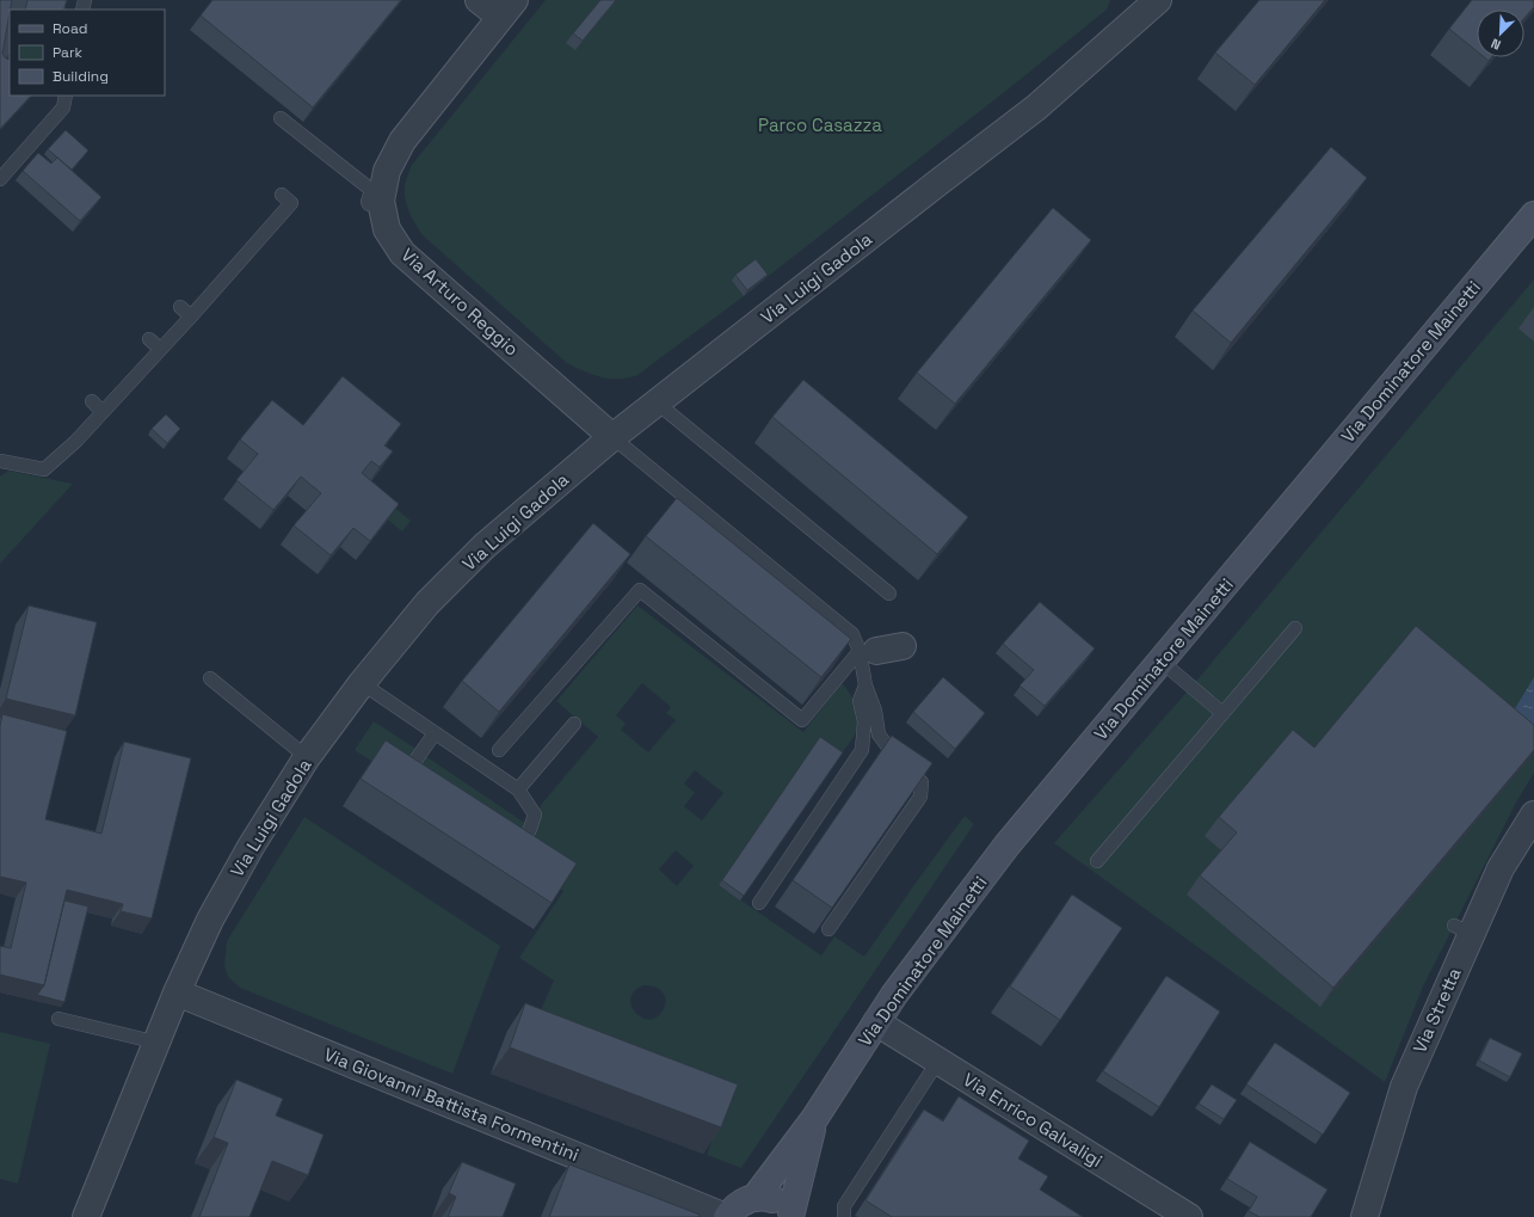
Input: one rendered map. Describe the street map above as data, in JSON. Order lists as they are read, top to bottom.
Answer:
{
  "streets": {
    "street": [
      "Via Luigi Gadola",
      "Via Arturo Reggio",
      "Via Dominatore Mainetti",
      "Via Stretta",
      "Via Giovanni Battista Formentini",
      "Via Enrico Galvaligi"
    ]
  },
  "crossings": [
    ["Via Luigi Gadola", "Via Arturo Reggio"],
    ["Via Luigi Gadola", "Via Giovanni Battista Formentini"],
    ["Via Dominatore Mainetti", "Via Giovanni Battista Formentini"],
    ["Via Dominatore Mainetti", "Via Enrico Galvaligi"]
  ],
  "parks": ["Parco Casazza"],
  "legend": ["Road", "Park", "Building"],
  "north": "bottom left"
}
